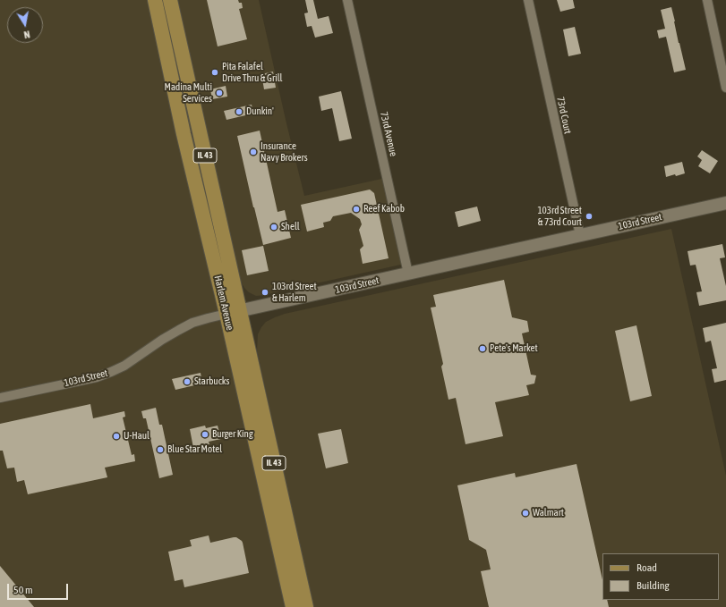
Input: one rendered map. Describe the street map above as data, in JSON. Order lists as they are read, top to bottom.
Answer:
{
  "streets": {
    "main road": ["IL 43", "Harlem Avenue"],
    "street": ["73rd Court", "73rd Avenue", "103rd Street"]
  },
  "crossings": [
    ["73rd Court", "103rd Street"],
    ["73rd Avenue", "103rd Street"],
    ["103rd Street", "Harlem Avenue"]
  ],
  "places": [
    "Pita Falafel Drive Thru & Grill",
    "Madina Multi Services",
    "Dunkin'",
    "Insurance Navy Brokers",
    "Reef Kabob",
    "103rd Street & 73rd Court",
    "Shell",
    "103rd Street & Harlem",
    "Pete's Market",
    "Starbucks",
    "Burger King",
    "U-Haul",
    "Blue Star Motel",
    "Walmart"
  ],
  "legend": ["Road", "Building"],
  "scale_bar": "50 m",
  "north": "bottom"
}
